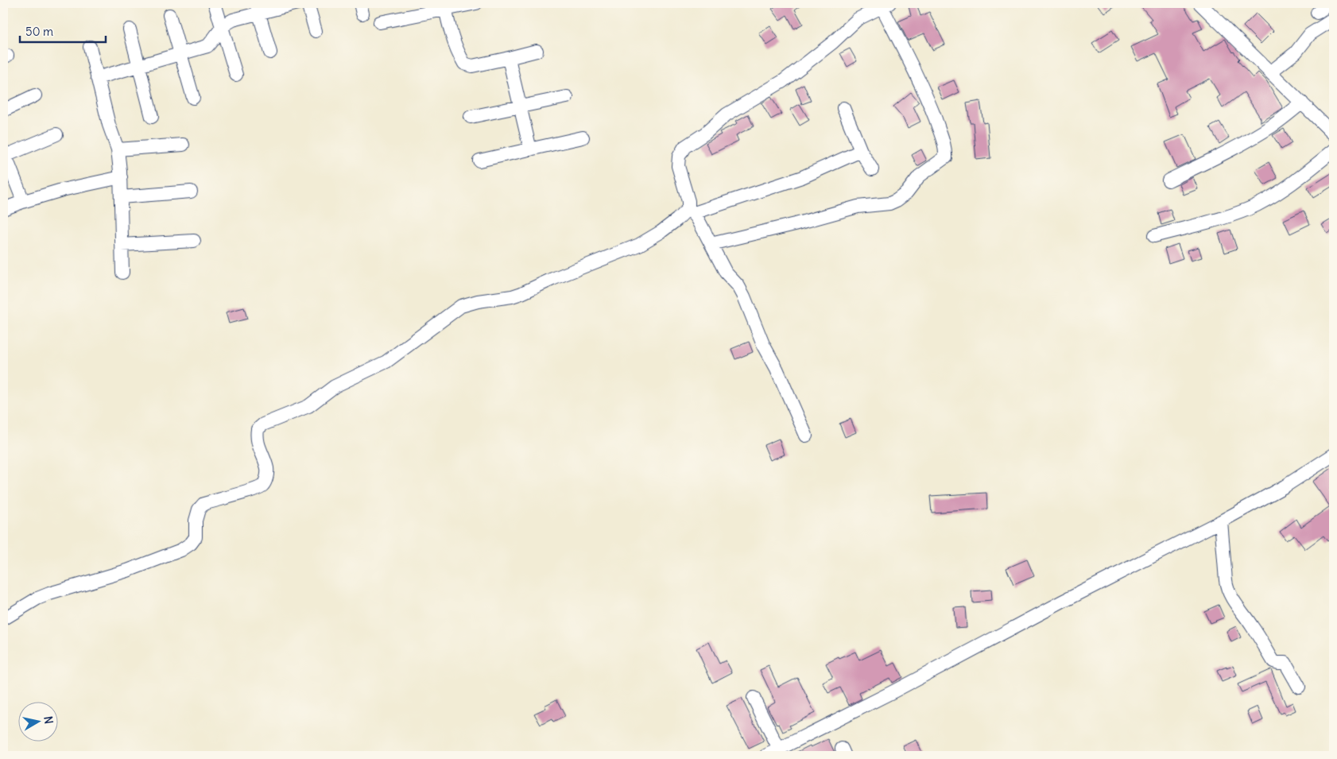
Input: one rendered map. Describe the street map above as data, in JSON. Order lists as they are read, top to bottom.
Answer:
{
  "scale_bar": "50 m",
  "north": "right"
}
